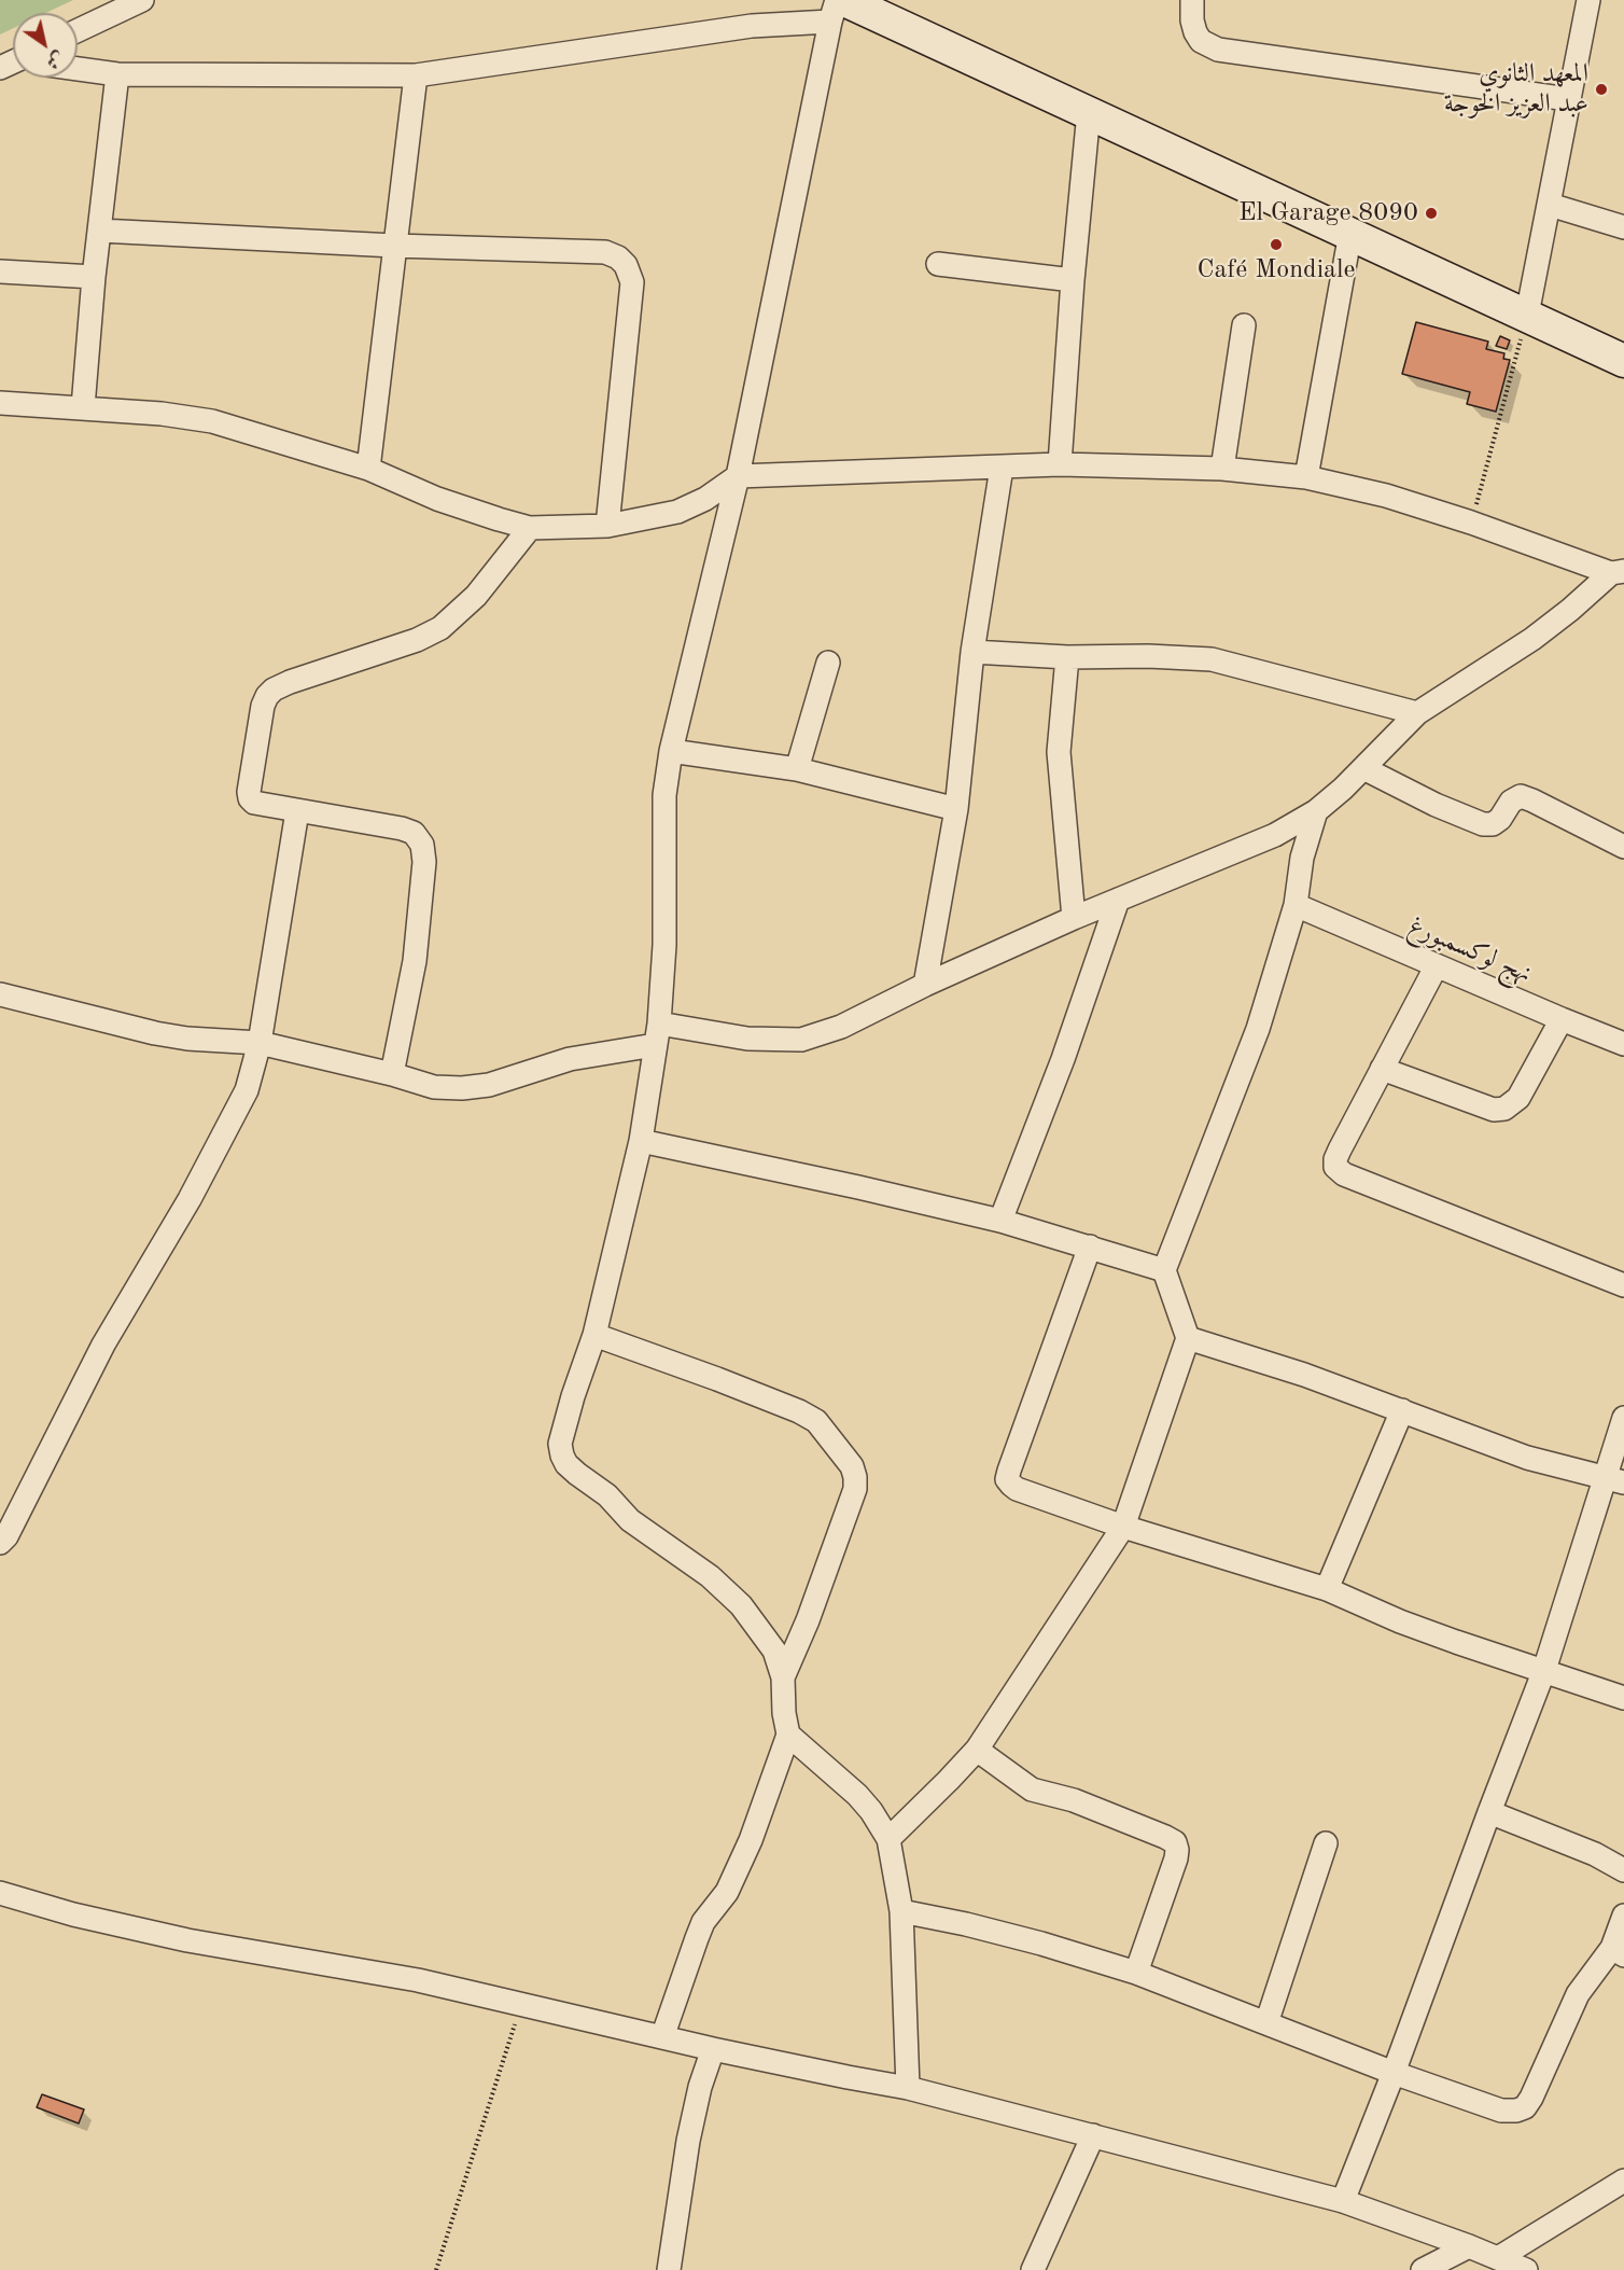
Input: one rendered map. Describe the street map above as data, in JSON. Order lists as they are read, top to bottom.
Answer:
{
  "streets": {
    "street": ["نهج لوكسمبورغ"]
  },
  "places": ["المعهد الثانوي عبد العزيز الخوجة", "El Garage 8090", "Café Mondiale"],
  "north": "bottom right"
}
